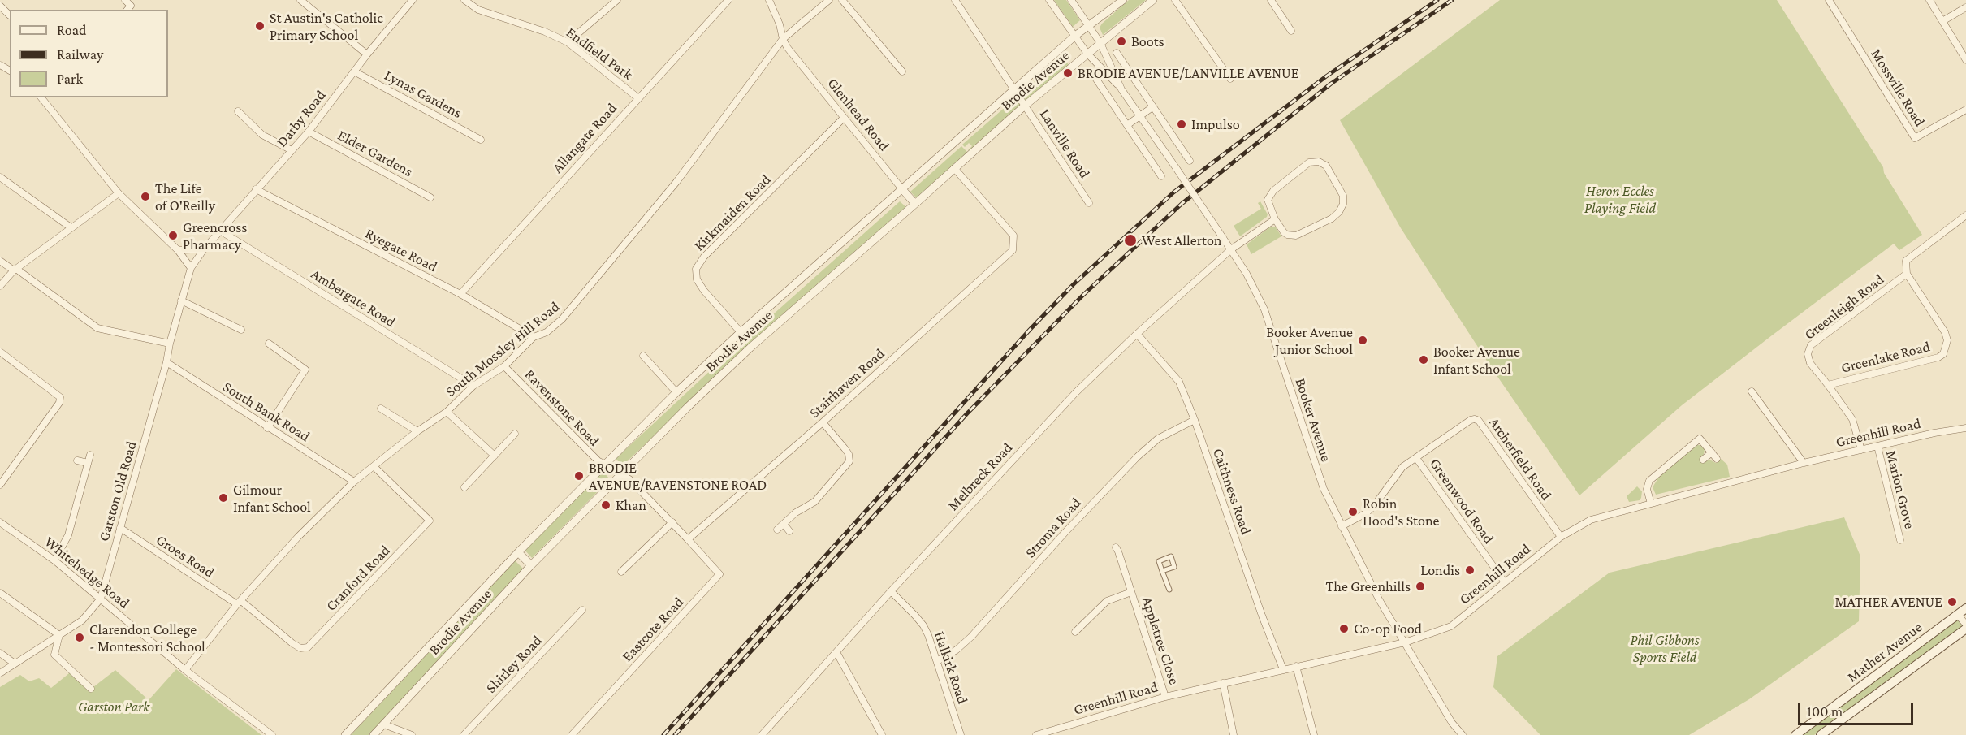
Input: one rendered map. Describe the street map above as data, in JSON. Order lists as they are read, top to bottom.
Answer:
{
  "streets": {
    "main road": ["Mather Avenue"],
    "street": [
      "Endfield Park",
      "Brodie Avenue",
      "Mossville Road",
      "Lynas Gardens",
      "Glenhead Road",
      "Darby Road",
      "Allangate Road",
      "Lanville Road",
      "Elder Gardens",
      "Kirkmaiden Road",
      "Ryegate Road",
      "Ambergate Road",
      "Greenleigh Road",
      "South Mossley Hill Road",
      "Greenlake Road",
      "Stairhaven Road",
      "Ravenstone Road",
      "South Bank Road",
      "Booker Avenue",
      "Greenhill Road",
      "Archerfield Road",
      "Melbreck Road",
      "Marion Grove",
      "Garston Old Road",
      "Caithness Road",
      "Greenwood Road",
      "Stroma Road",
      "Groes Road",
      "Whitehedge Road",
      "Cranford Road",
      "Eastcote Road",
      "Appletree Close",
      "Shirley Road",
      "Halkirk Road"
    ]
  },
  "crossings": [
    ["Endfield Park", "Allangate Road"],
    ["Brodie Avenue", "Glenhead Road"],
    ["Brodie Avenue", "Lanville Road"],
    ["Brodie Avenue", "Kirkmaiden Road"],
    ["Brodie Avenue", "Stairhaven Road"],
    ["Brodie Avenue", "Ravenstone Road"],
    ["Brodie Avenue", "Booker Avenue"],
    ["Lynas Gardens", "Darby Road"],
    ["Glenhead Road", "Kirkmaiden Road"],
    ["Glenhead Road", "South Mossley Hill Road"],
    ["Darby Road", "Elder Gardens"],
    ["Darby Road", "Ryegate Road"],
    ["Darby Road", "Ambergate Road"],
    ["Darby Road", "Garston Old Road"],
    ["Allangate Road", "Ryegate Road"],
    ["Ryegate Road", "South Mossley Hill Road"],
    ["Ambergate Road", "South Mossley Hill Road"],
    ["Greenleigh Road", "Greenlake Road"],
    ["Greenleigh Road", "Greenhill Road"],
    ["South Mossley Hill Road", "Ravenstone Road"],
    ["South Mossley Hill Road", "South Bank Road"],
    ["South Mossley Hill Road", "Groes Road"],
    ["South Mossley Hill Road", "Whitehedge Road"],
    ["South Mossley Hill Road", "Cranford Road"],
    ["Stairhaven Road", "Eastcote Road"],
    ["South Bank Road", "Garston Old Road"],
    ["Booker Avenue", "Greenhill Road"],
    ["Booker Avenue", "Archerfield Road"],
    ["Booker Avenue", "Melbreck Road"],
    ["Greenhill Road", "Archerfield Road"],
    ["Greenhill Road", "Marion Grove"],
    ["Greenhill Road", "Caithness Road"],
    ["Greenhill Road", "Greenwood Road"],
    ["Greenhill Road", "Appletree Close"],
    ["Archerfield Road", "Greenwood Road"],
    ["Melbreck Road", "Caithness Road"],
    ["Melbreck Road", "Halkirk Road"],
    ["Garston Old Road", "Groes Road"],
    ["Garston Old Road", "Whitehedge Road"],
    ["Caithness Road", "Stroma Road"],
    ["Stroma Road", "Halkirk Road"],
    ["Groes Road", "Cranford Road"]
  ],
  "parks": ["Heron Eccles Playing Field", "Phil Gibbons Sports Field", "Garston Park"],
  "places": [
    "St Austin's Catholic Primary School",
    "Boots",
    "BRODIE AVENUE/LANVILLE AVENUE",
    "Impulso",
    "The Life of O'Reilly",
    "Greencross Pharmacy",
    "West Allerton",
    "Booker Avenue Junior School",
    "Booker Avenue Infant School",
    "BRODIE AVENUE/RAVENSTONE ROAD",
    "Gilmour Infant School",
    "Khan",
    "Robin Hood's Stone",
    "Londis",
    "The Greenhills",
    "MATHER AVENUE",
    "Co-op Food",
    "Clarendon College - Montessori School"
  ],
  "legend": ["Road", "Railway", "Park"],
  "scale_bar": "100 m"
}
